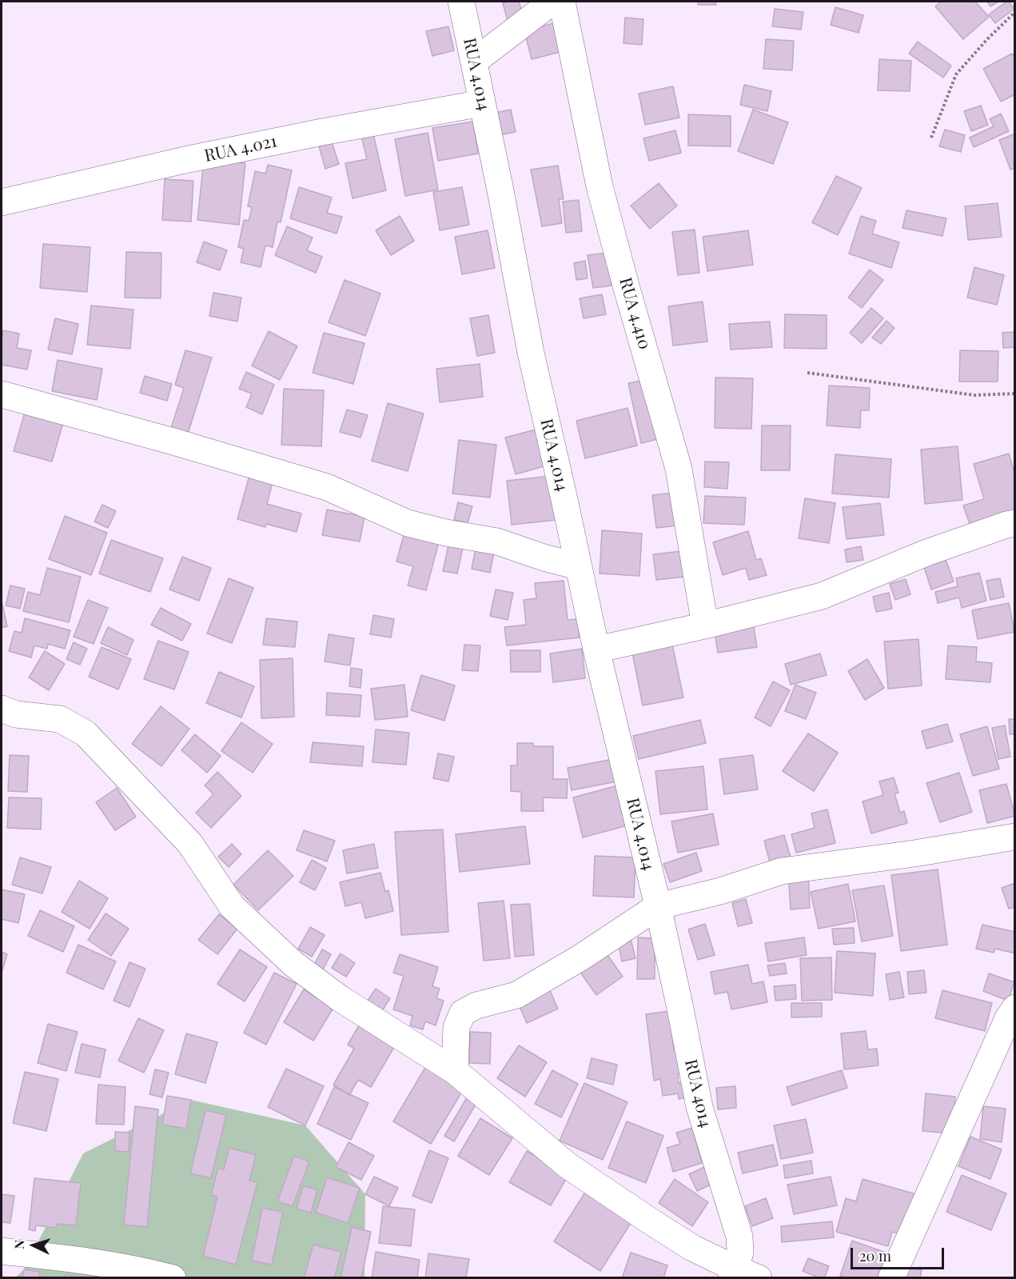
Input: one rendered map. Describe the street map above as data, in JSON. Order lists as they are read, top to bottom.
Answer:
{
  "streets": {
    "street": [
      "RUA 4.014",
      "RUA 4.021",
      "RUA 4.410",
      "RUA 4014"
    ]
  },
  "crossings": [
    ["RUA 4.014", "RUA 4.021"],
    ["RUA 4.014", "RUA 4014"]
  ],
  "scale_bar": "20 m",
  "north": "left"
}
